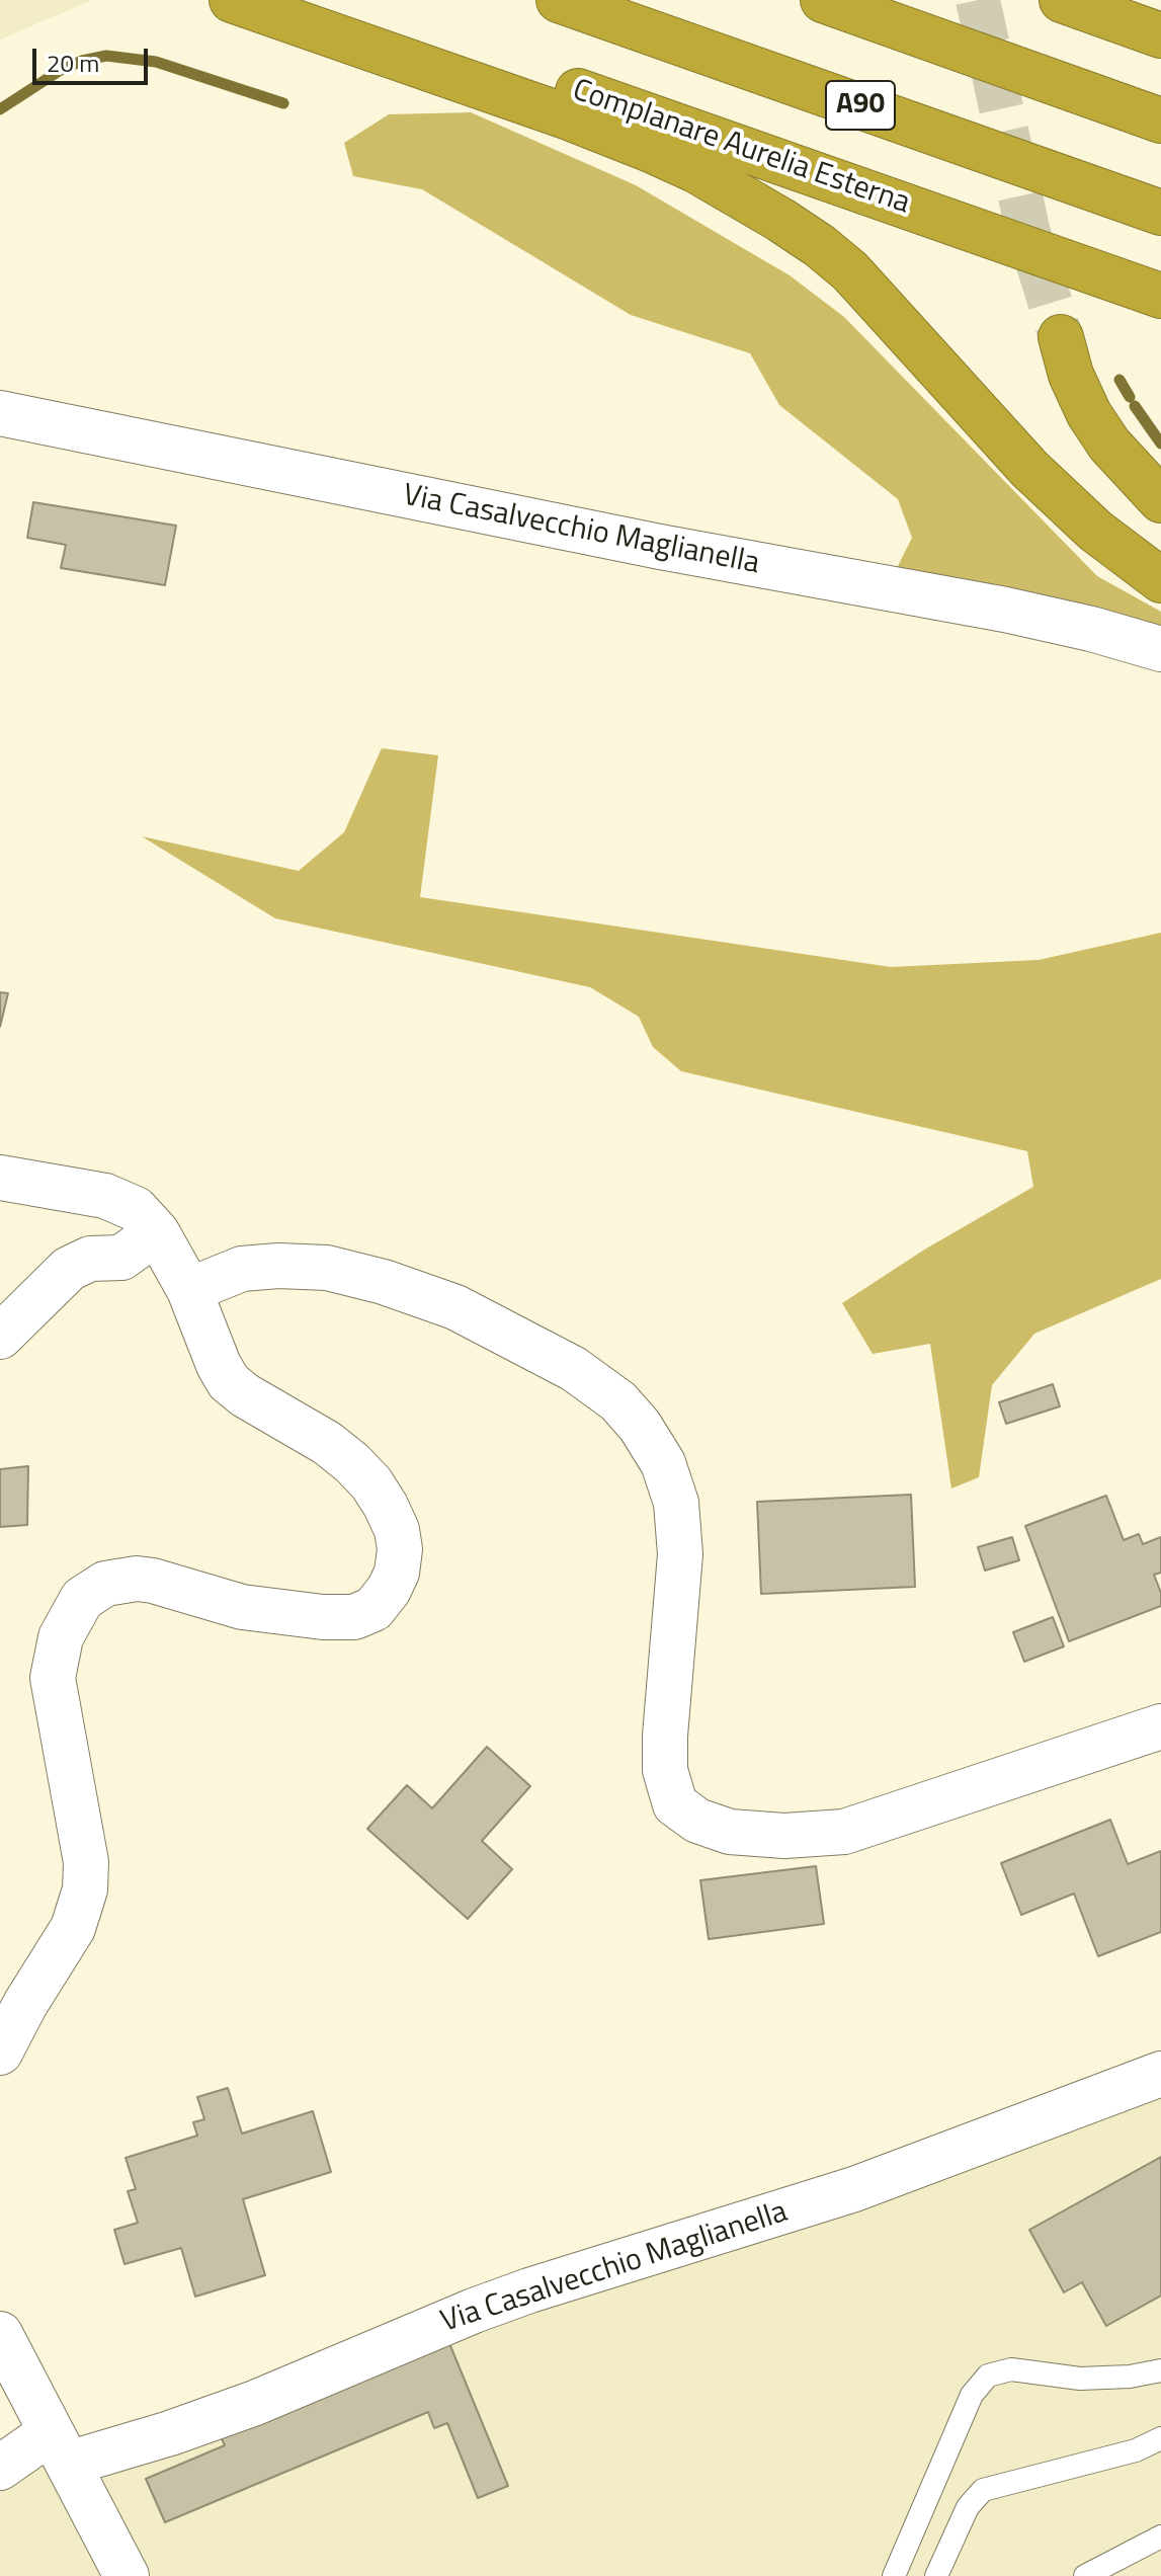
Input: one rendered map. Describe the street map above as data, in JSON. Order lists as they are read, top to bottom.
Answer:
{
  "streets": {
    "highway": ["A90", "Complanare Aurelia Esterna"],
    "street": ["Via Casalvecchio Maglianella"]
  },
  "scale_bar": "20 m"
}
